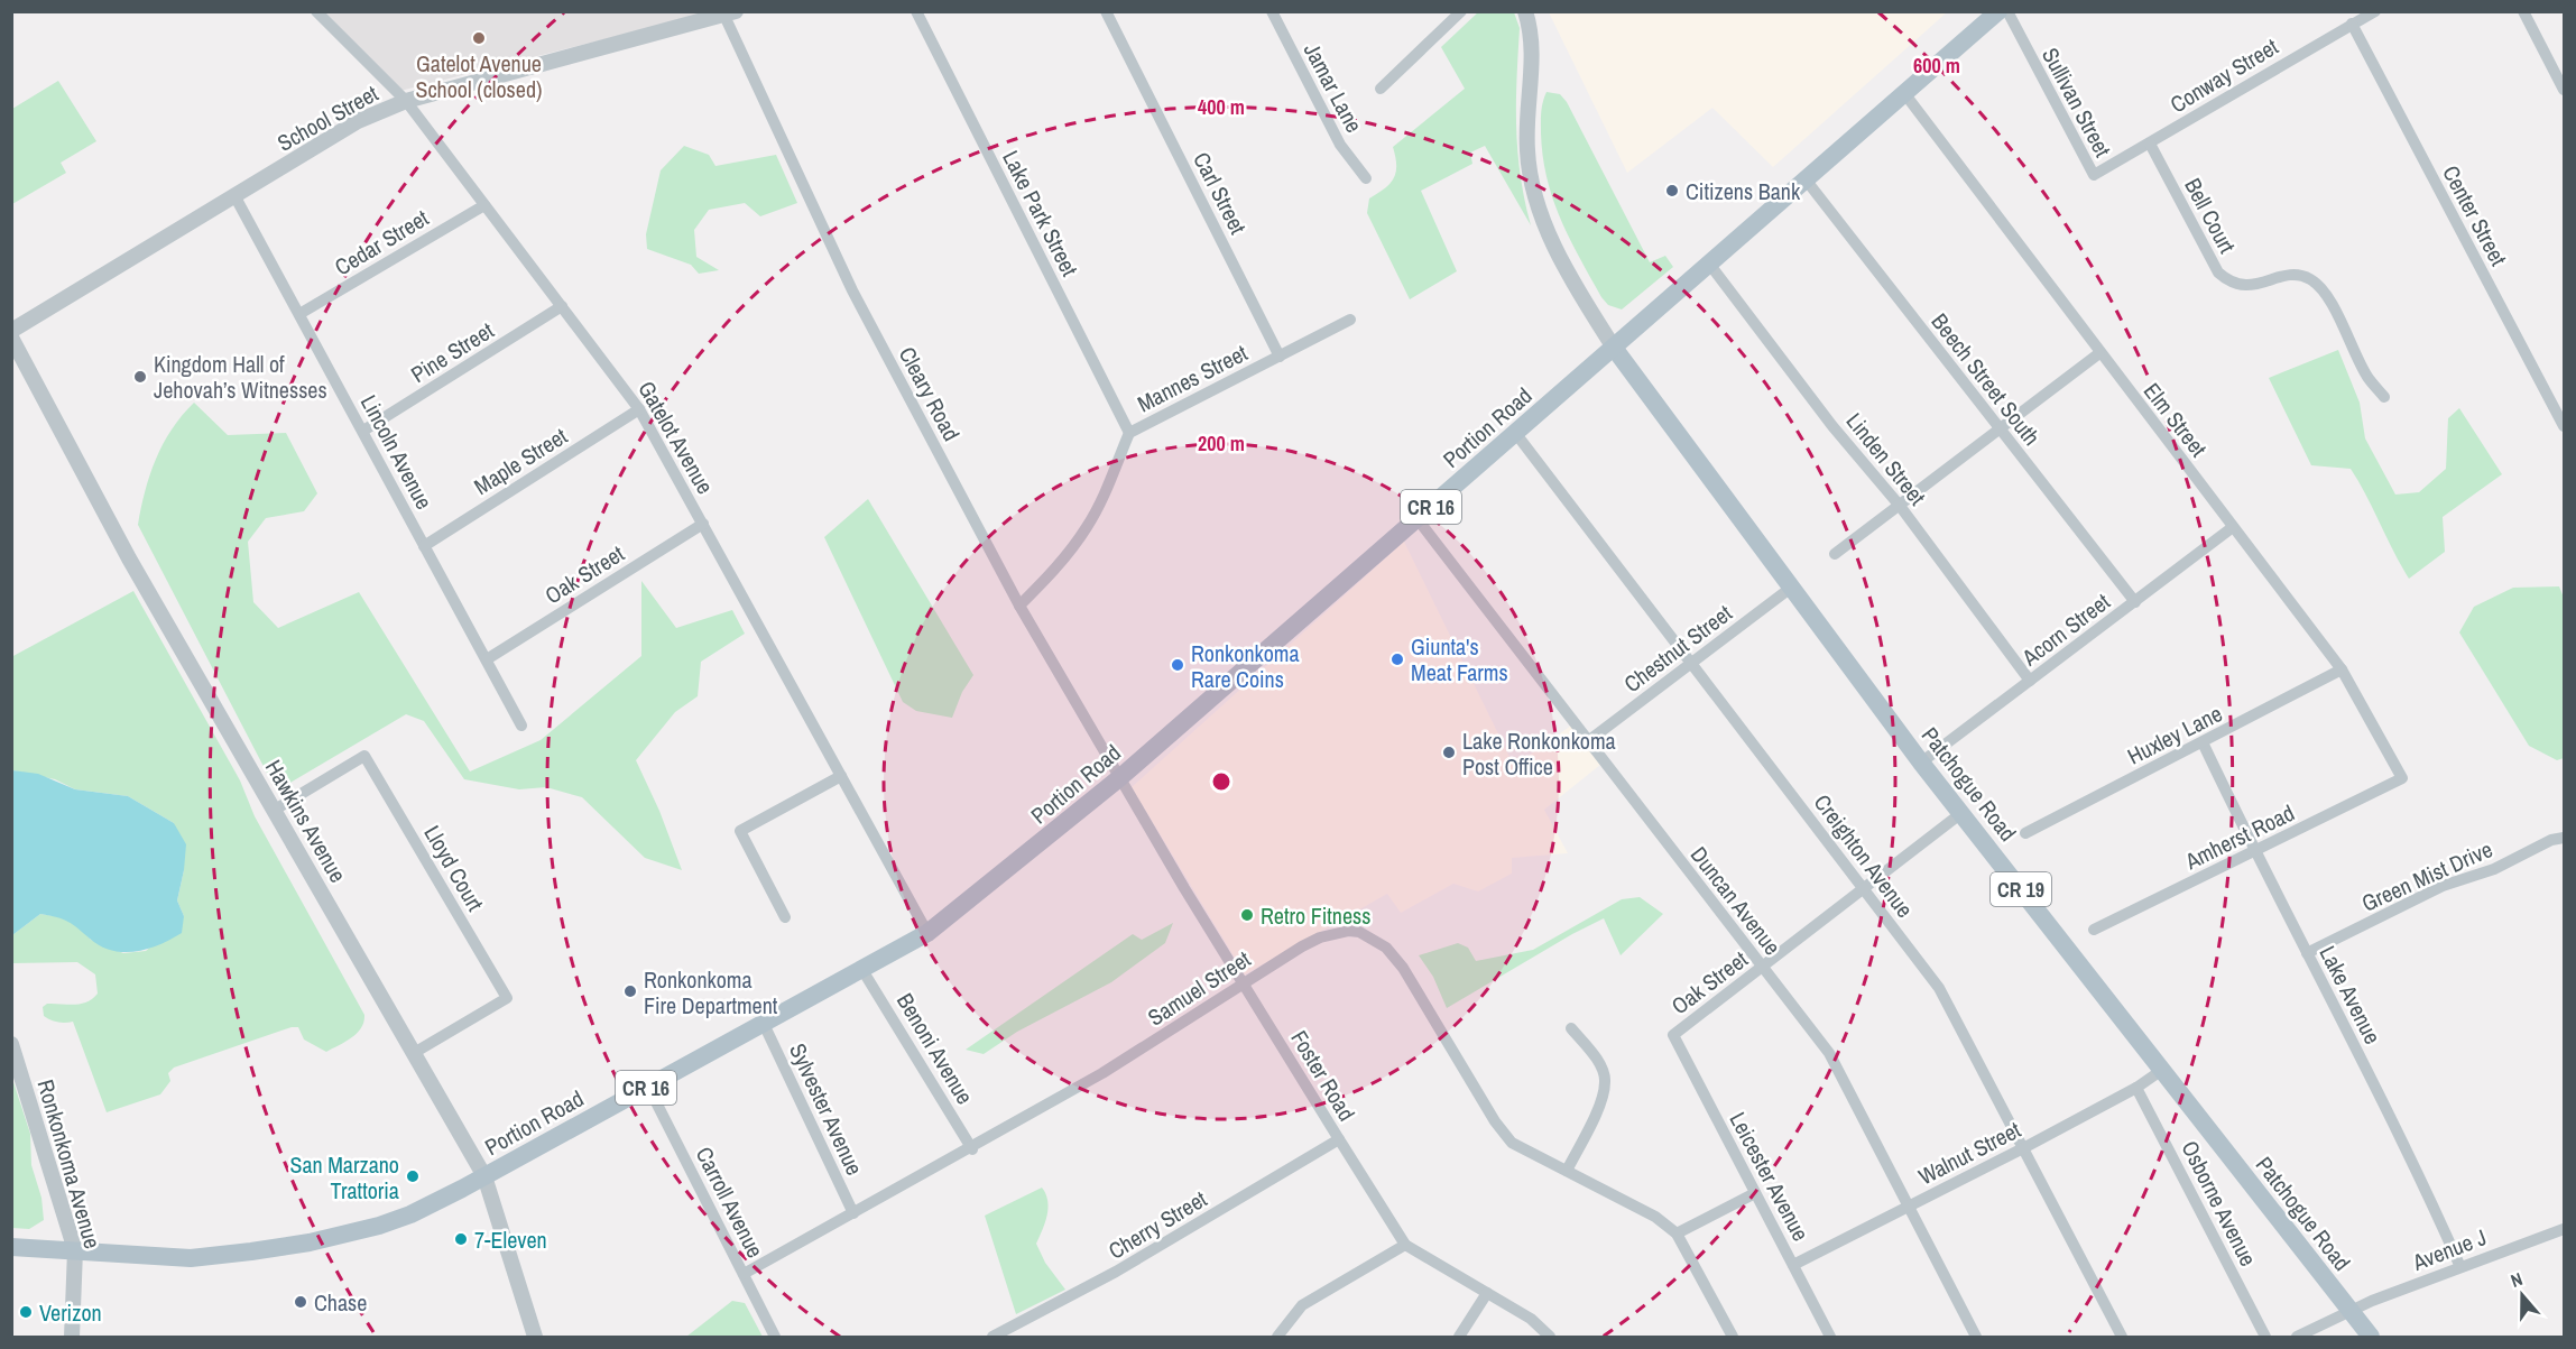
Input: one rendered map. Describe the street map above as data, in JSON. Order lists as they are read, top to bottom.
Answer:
{
  "streets": {
    "main road": [
      "Portion Road",
      "CR 16",
      "Patchogue Road",
      "CR 19"
    ],
    "street": [
      "Conway Street",
      "Jamar Lane",
      "Sullivan Street",
      "School Street",
      "Carl Street",
      "Lake Park Street",
      "Bell Court",
      "Center Street",
      "Cedar Street",
      "Pine Street",
      "Mannes Street",
      "Beech Street South",
      "Cleary Road",
      "Elm Street",
      "Gatelot Avenue",
      "Lincoln Avenue",
      "Linden Street",
      "Maple Street",
      "Oak Street",
      "Acorn Street",
      "Chestnut Street",
      "Huxley Lane",
      "Hawkins Avenue",
      "Amherst Road",
      "Creighton Avenue",
      "Lloyd Court",
      "Green Mist Drive",
      "Duncan Avenue",
      "Samuel Street",
      "Lake Avenue",
      "Benoni Avenue",
      "Foster Road",
      "Sylvester Avenue",
      "Walnut Street",
      "Ronkonkoma Avenue",
      "Leicester Avenue",
      "Carroll Avenue",
      "Osborne Avenue",
      "Cherry Street",
      "Avenue J"
    ]
  },
  "crossings": [
    ["Conway Street", "Sullivan Street"],
    ["Conway Street", "Bell Court"],
    ["Conway Street", "Center Street"],
    ["School Street", "Cleary Road"],
    ["School Street", "Gatelot Avenue"],
    ["School Street", "Lincoln Avenue"],
    ["Carl Street", "Mannes Street"],
    ["Lake Park Street", "Mannes Street"],
    ["Cedar Street", "Gatelot Avenue"],
    ["Cedar Street", "Lincoln Avenue"],
    ["Pine Street", "Gatelot Avenue"],
    ["Pine Street", "Lincoln Avenue"],
    ["Mannes Street", "Cleary Road"],
    ["Beech Street South", "Portion Road"],
    ["Beech Street South", "Acorn Street"],
    ["Cleary Road", "Portion Road"],
    ["Cleary Road", "Foster Road"],
    ["Elm Street", "Portion Road"],
    ["Elm Street", "Acorn Street"],
    ["Elm Street", "Huxley Lane"],
    ["Elm Street", "Amherst Road"],
    ["Portion Road", "Gatelot Avenue"],
    ["Portion Road", "Linden Street"],
    ["Portion Road", "Patchogue Road"],
    ["Portion Road", "Hawkins Avenue"],
    ["Portion Road", "Creighton Avenue"],
    ["Portion Road", "Duncan Avenue"],
    ["Portion Road", "Benoni Avenue"],
    ["Portion Road", "Foster Road"],
    ["Portion Road", "Sylvester Avenue"],
    ["Portion Road", "Ronkonkoma Avenue"],
    ["Portion Road", "Carroll Avenue"],
    ["Gatelot Avenue", "Maple Street"],
    ["Gatelot Avenue", "Oak Street"],
    ["Lincoln Avenue", "Maple Street"],
    ["Lincoln Avenue", "Oak Street"],
    ["Linden Street", "Acorn Street"],
    ["Oak Street", "Patchogue Road"],
    ["Oak Street", "Creighton Avenue"],
    ["Oak Street", "Duncan Avenue"],
    ["Oak Street", "Leicester Avenue"],
    ["Acorn Street", "Patchogue Road"],
    ["Chestnut Street", "Patchogue Road"],
    ["Chestnut Street", "Creighton Avenue"],
    ["Chestnut Street", "Duncan Avenue"],
    ["Huxley Lane", "Lake Avenue"],
    ["Patchogue Road", "Walnut Street"],
    ["Patchogue Road", "Avenue J"],
    ["Hawkins Avenue", "Lloyd Court"],
    ["Amherst Road", "Lake Avenue"],
    ["Creighton Avenue", "Walnut Street"],
    ["Green Mist Drive", "Lake Avenue"],
    ["Duncan Avenue", "Walnut Street"],
    ["Samuel Street", "Benoni Avenue"],
    ["Samuel Street", "Foster Road"],
    ["Samuel Street", "Sylvester Avenue"],
    ["Samuel Street", "Carroll Avenue"],
    ["Lake Avenue", "Avenue J"],
    ["Foster Road", "Cherry Street"],
    ["Walnut Street", "Leicester Avenue"],
    ["Walnut Street", "Osborne Avenue"]
  ],
  "places": [
    "Gatelot Avenue School (closed)",
    "Citizens Bank",
    "Kingdom Hall of Jehovah’s Witnesses",
    "Giunta's Meat Farms",
    "Ronkonkoma Rare Coins",
    "Lake Ronkonkoma Post Office",
    "Retro Fitness",
    "Ronkonkoma Fire Department",
    "San Marzano Trattoria",
    "7-Eleven",
    "Chase",
    "Verizon"
  ],
  "north": "top",
  "rings": ["600 m", "400 m", "200 m"]
}
